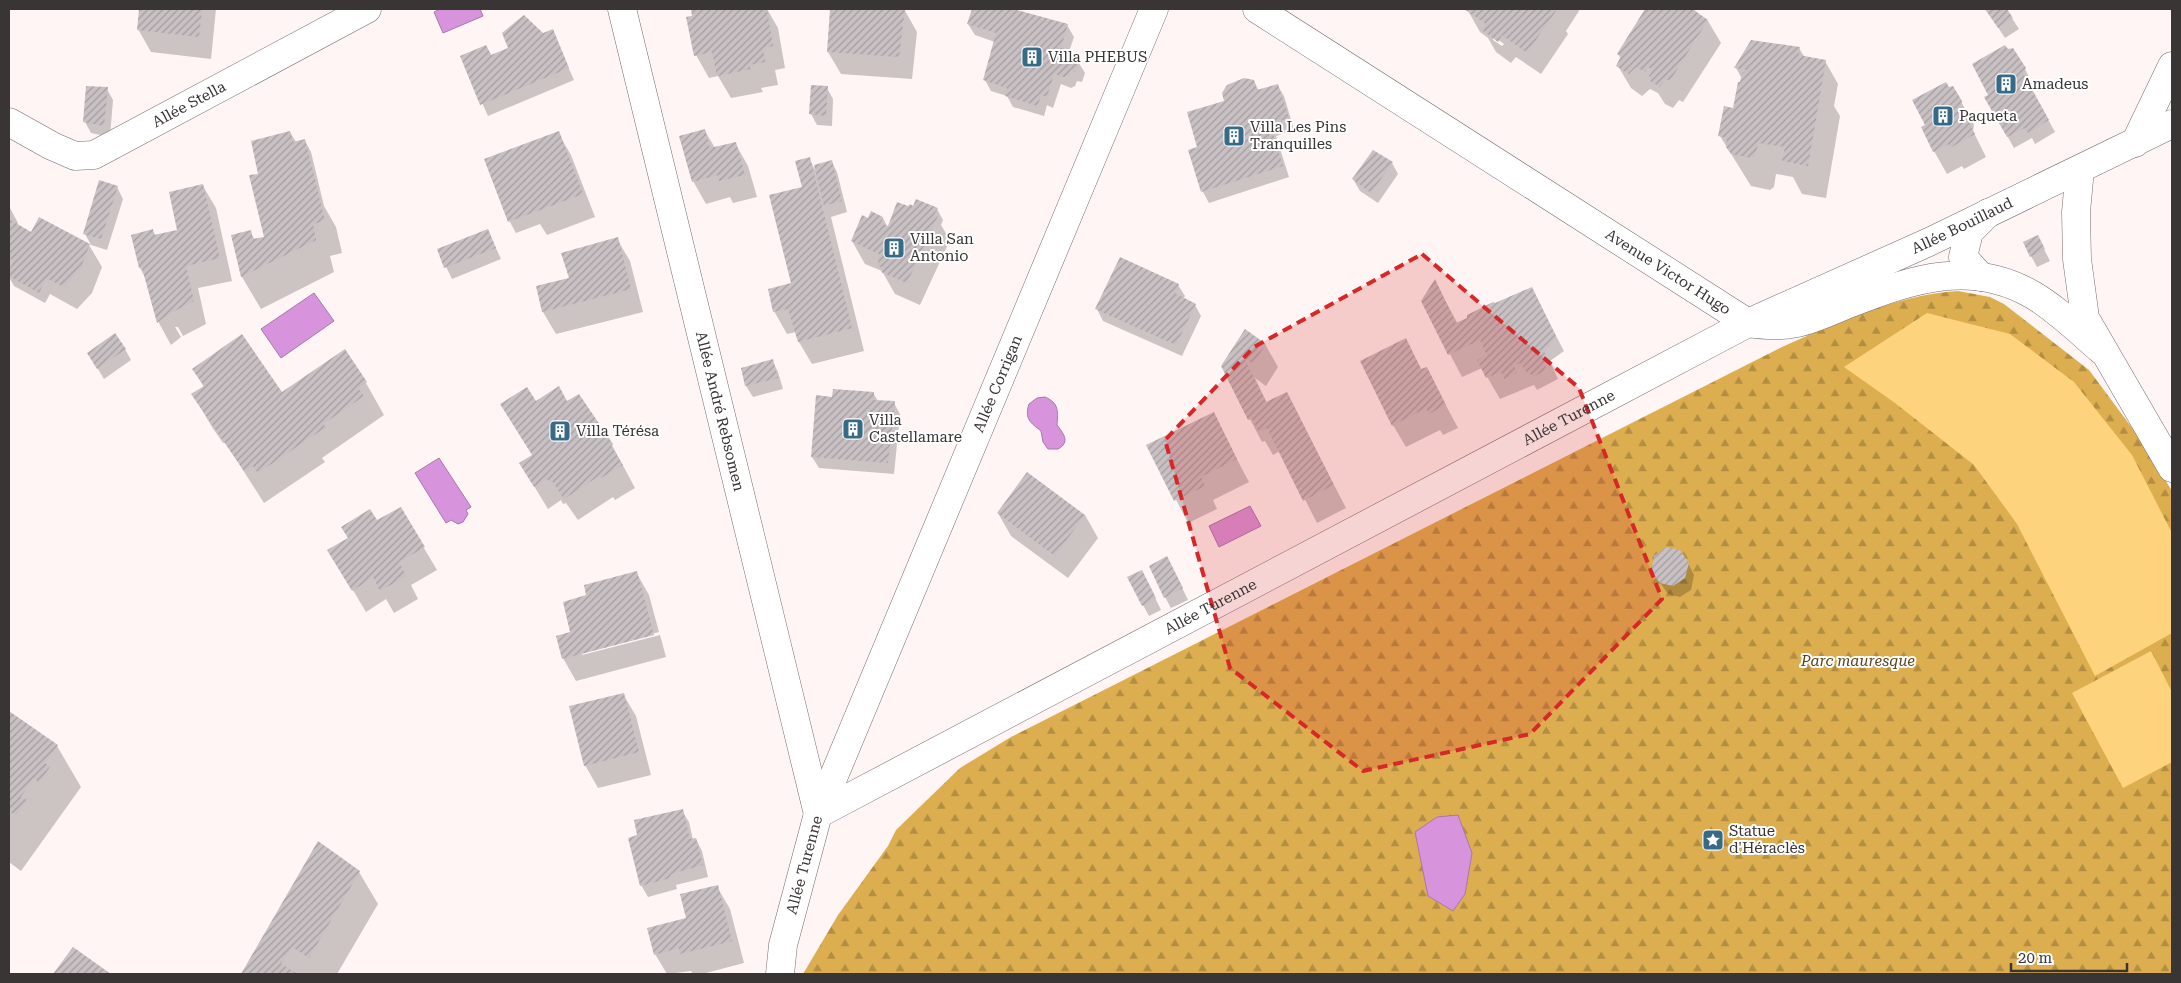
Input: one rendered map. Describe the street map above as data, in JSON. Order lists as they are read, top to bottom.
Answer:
{
  "streets": {
    "street": [
      "Allée Stella",
      "Allée Bouillaud",
      "Avenue Victor Hugo",
      "Allée Corrigan",
      "Allée André Rebsomen",
      "Allée Turenne"
    ]
  },
  "crossings": [
    ["Allée Bouillaud", "Avenue Victor Hugo"],
    ["Allée Bouillaud", "Allée Turenne"],
    ["Avenue Victor Hugo", "Allée Turenne"],
    ["Allée Corrigan", "Allée André Rebsomen"],
    ["Allée Corrigan", "Allée Turenne"],
    ["Allée André Rebsomen", "Allée Turenne"]
  ],
  "parks": ["Parc mauresque"],
  "places": {
    "building": [
      "Villa PHEBUS",
      "Amadeus",
      "Paqueta",
      "Villa Les Pins Tranquilles",
      "Villa San Antonio",
      "Villa Castellamare",
      "Villa Térésa"
    ],
    "place": ["Statue d'Héraclès"]
  },
  "scale_bar": "20 m"
}
